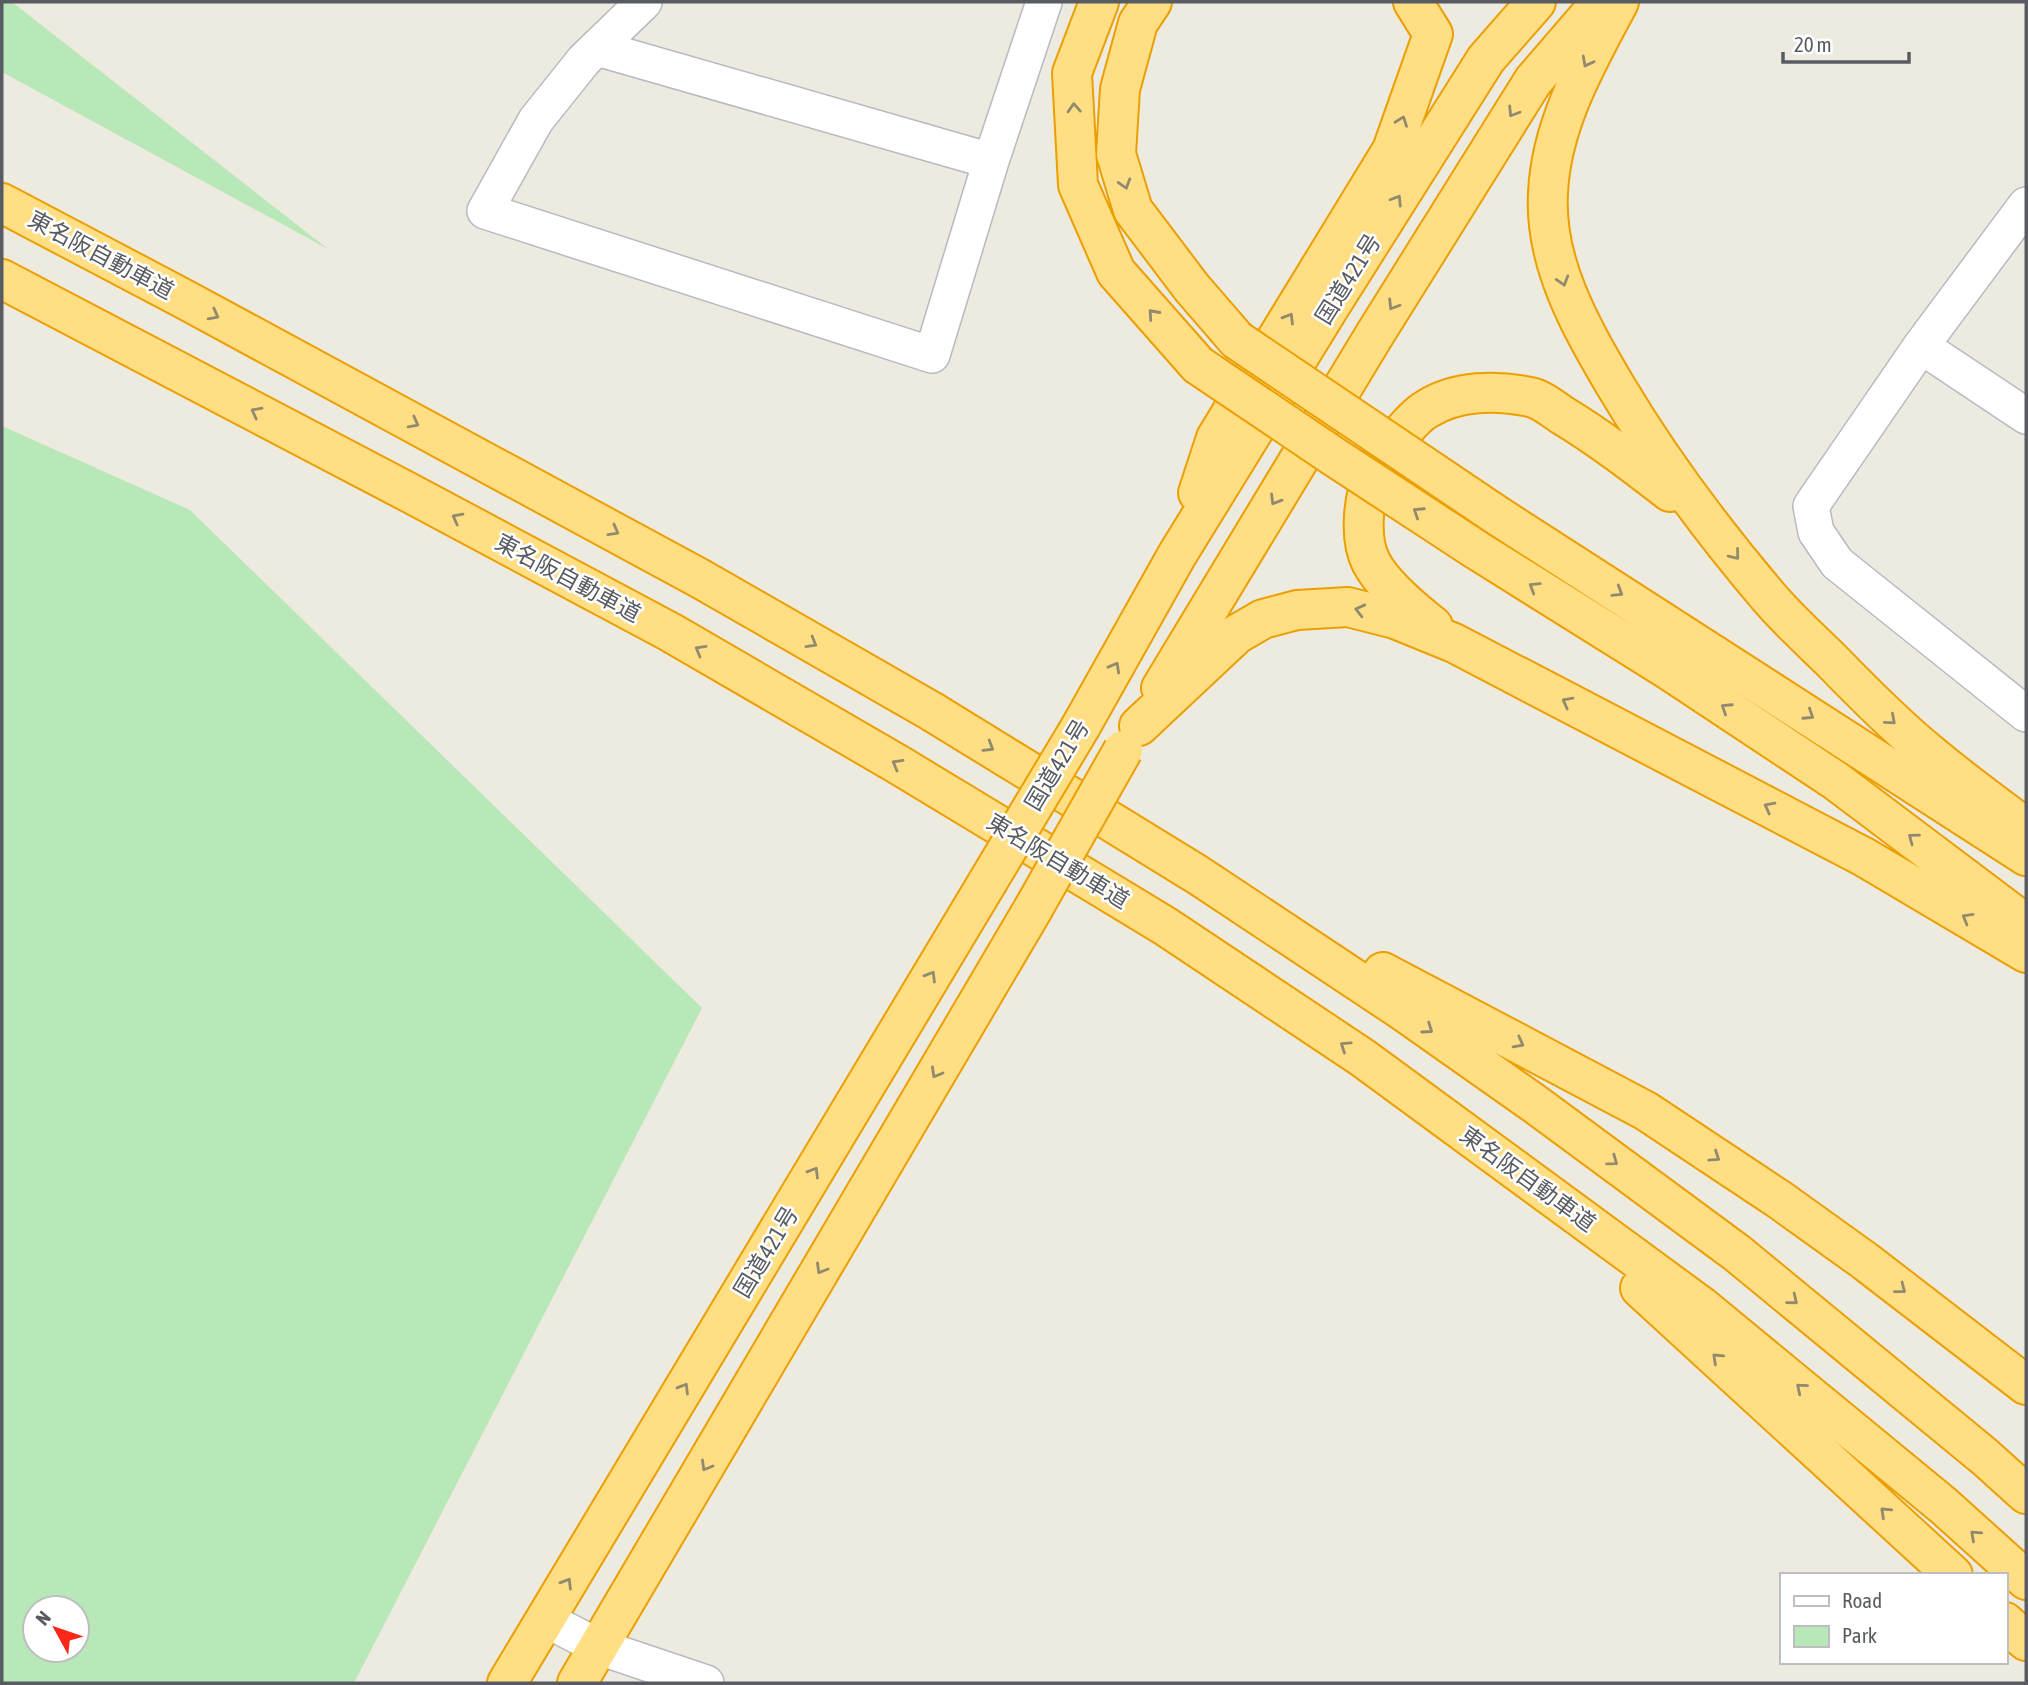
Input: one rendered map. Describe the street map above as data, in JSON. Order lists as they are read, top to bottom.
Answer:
{
  "streets": {
    "highway": ["東名阪自動車道", "国道421号"]
  },
  "legend": ["Road", "Park"],
  "scale_bar": "20 m",
  "north": "top left"
}
